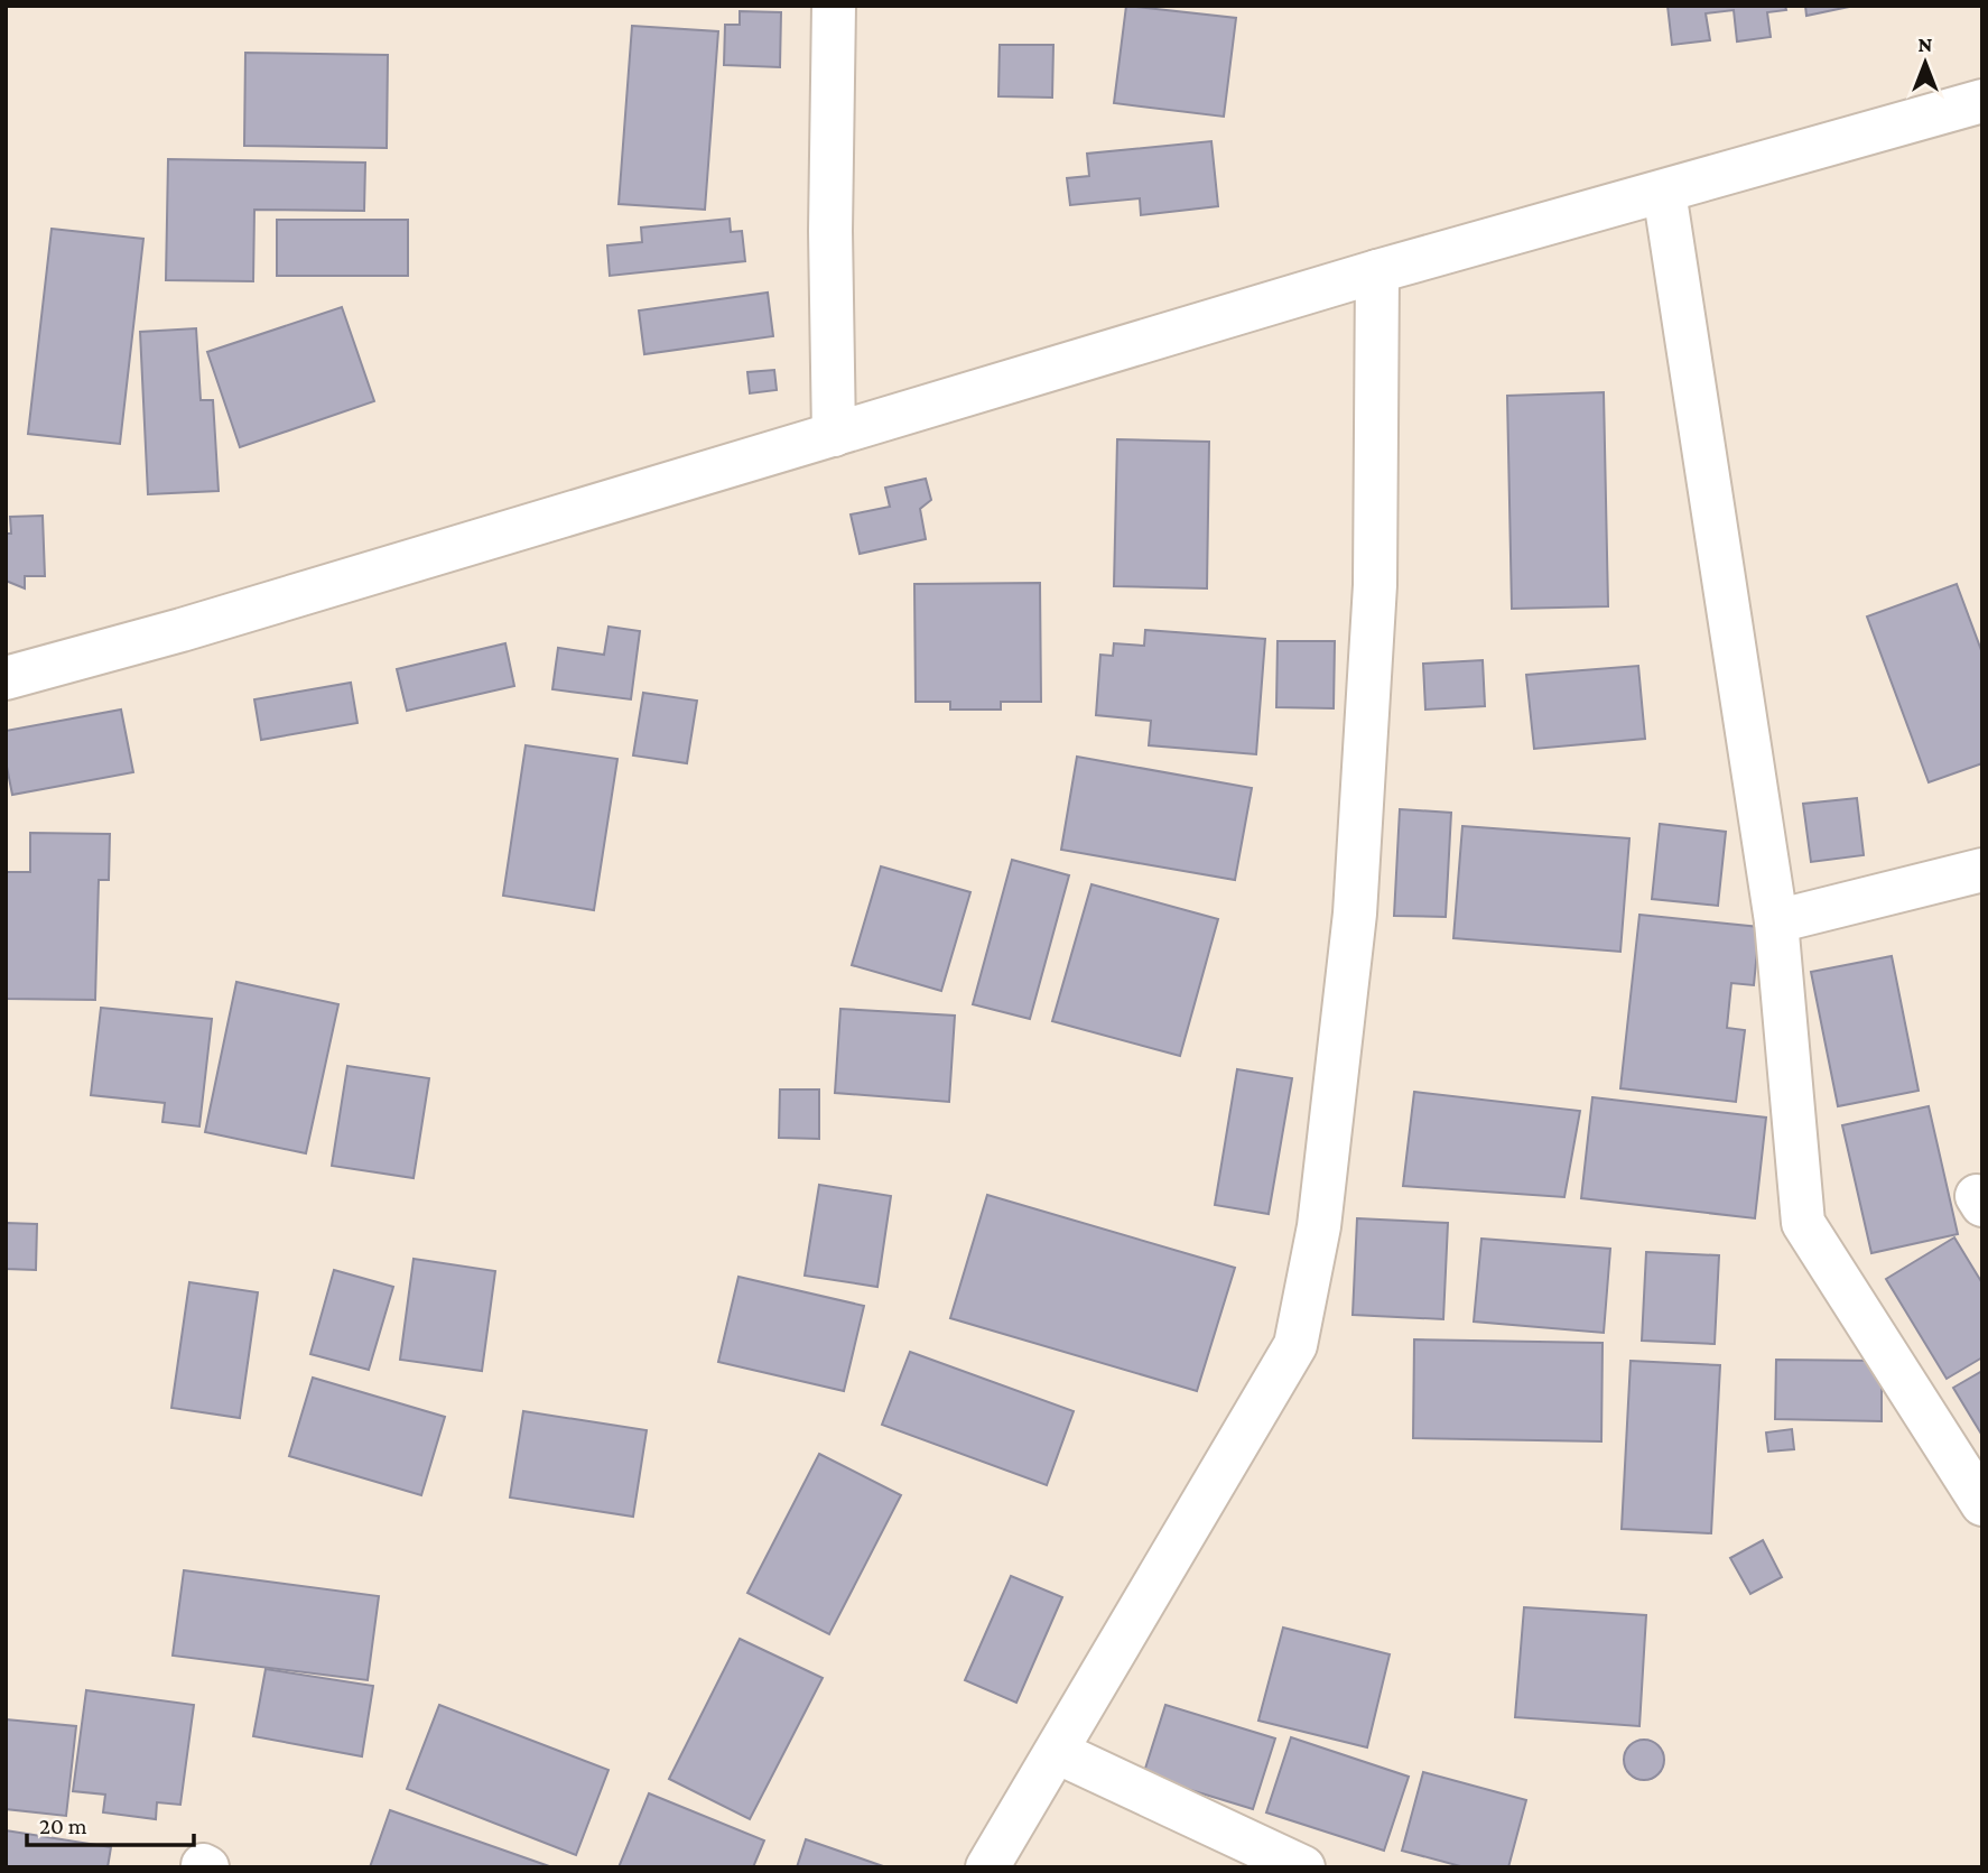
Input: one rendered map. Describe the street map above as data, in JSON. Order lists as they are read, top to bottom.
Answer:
{
  "scale_bar": "20 m",
  "north": "top"
}
